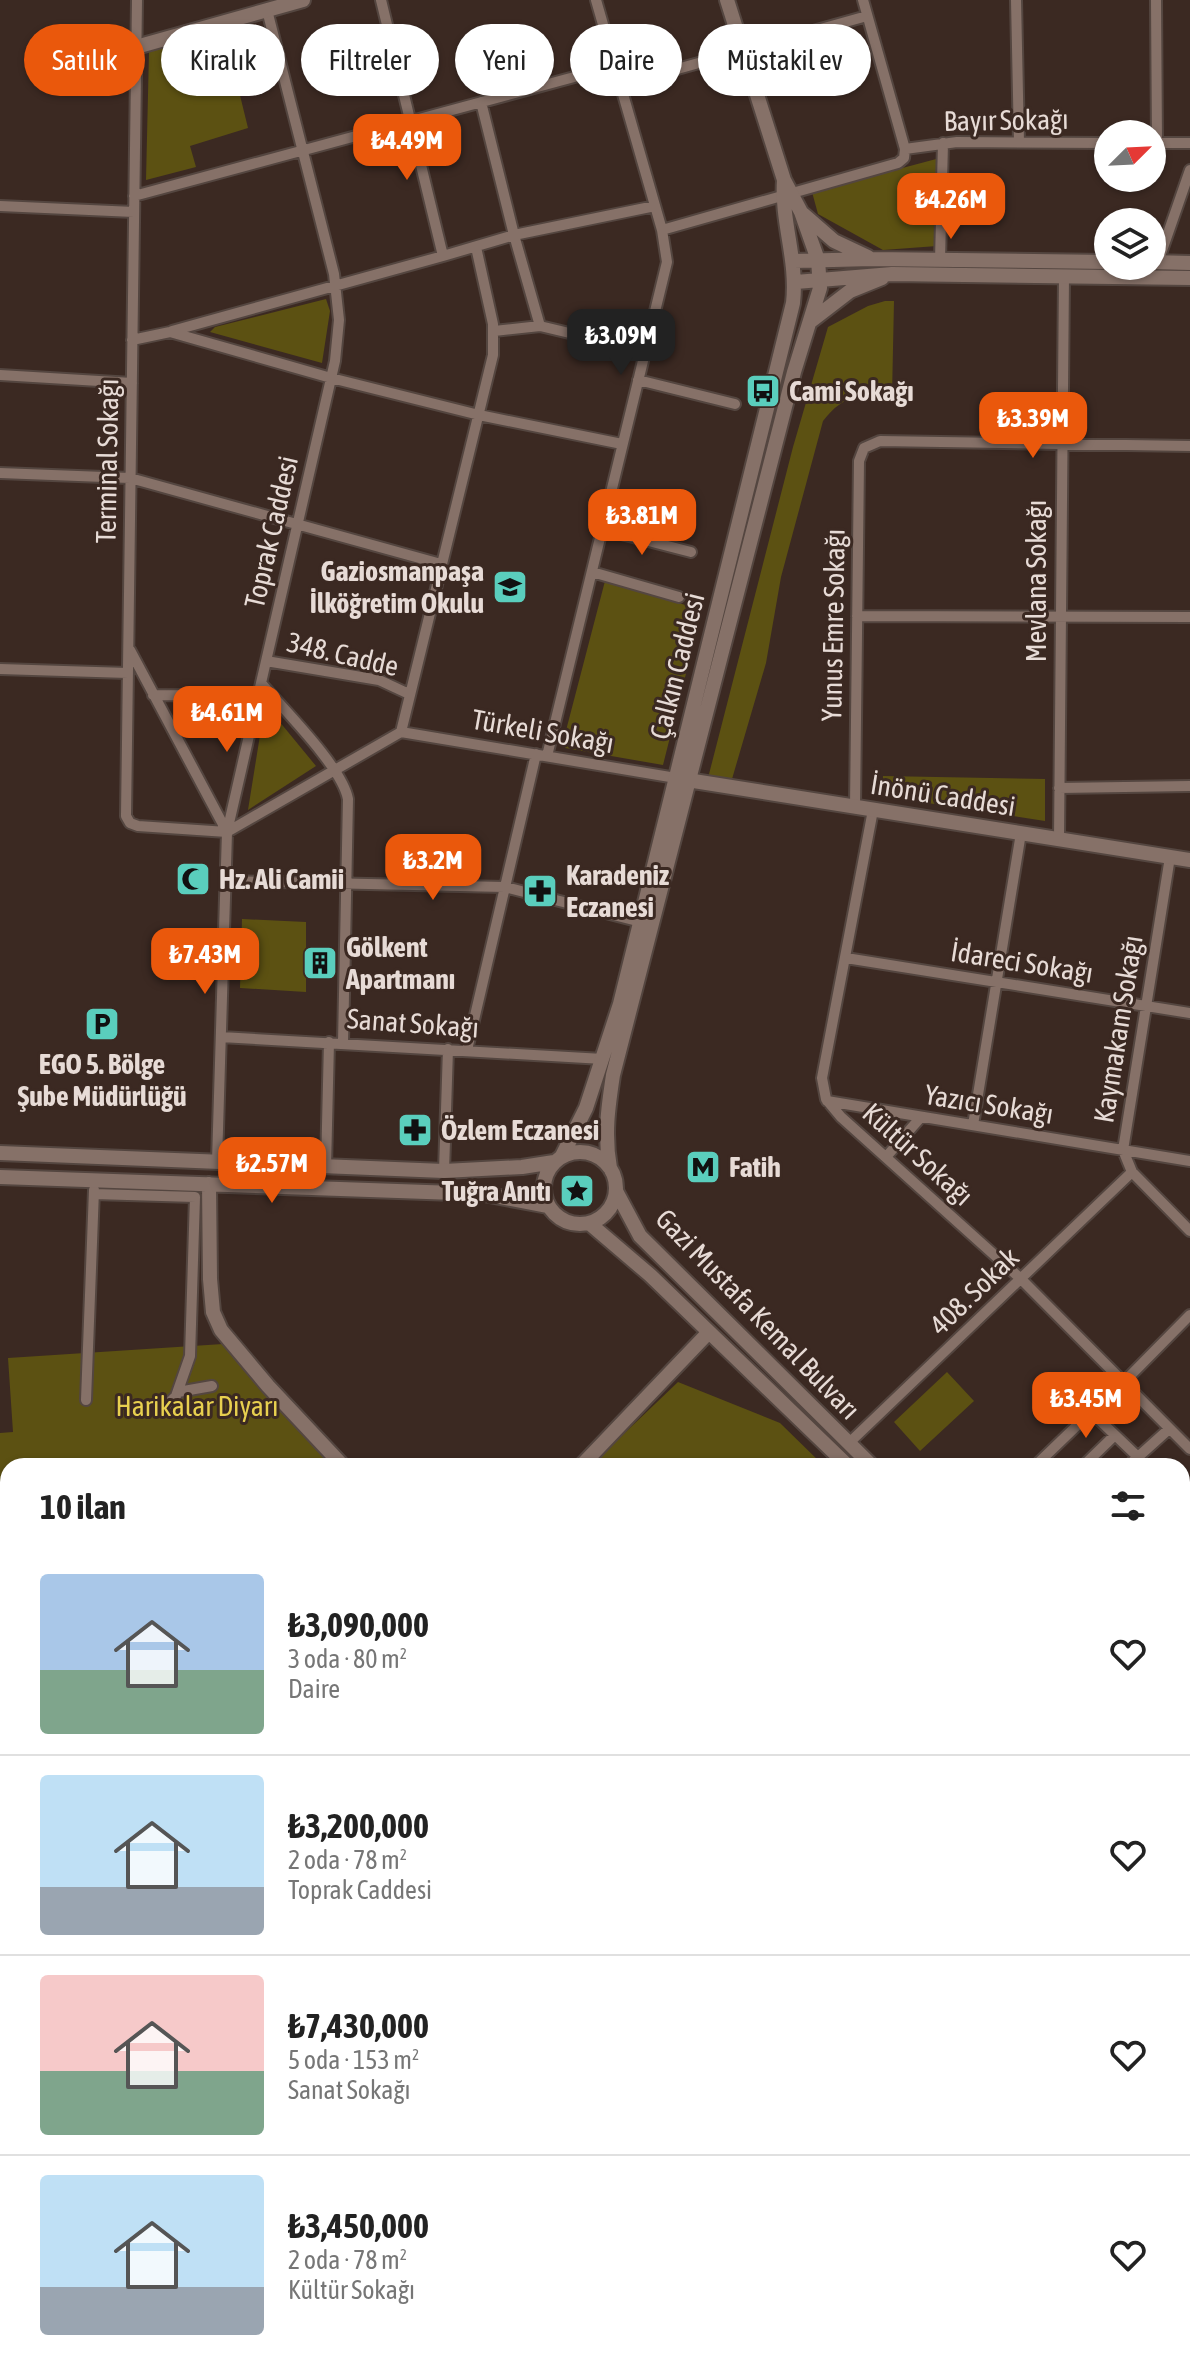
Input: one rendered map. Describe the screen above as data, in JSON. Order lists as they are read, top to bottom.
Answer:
{
  "streets": {
    "main road": ["Çalkın Caddesi", "İnönü Caddesi", "Gazi Mustafa Kemal Bulvarı"],
    "street": [
      "Bayır Sokağı",
      "Terminal Sokağı",
      "Toprak Caddesi",
      "Mevlana Sokağı",
      "Yunus Emre Sokağı",
      "348. Cadde",
      "Türkeli Sokağı",
      "İdareci Sokağı",
      "Sanat Sokağı",
      "Kaymakam Sokağı",
      "Yazıcı Sokağı",
      "Kültür Sokağı",
      "408. Sokak"
    ]
  },
  "crossings": [
    ["Bayır Sokağı", "Çalkın Caddesi"],
    ["Terminal Sokağı", "Toprak Caddesi"],
    ["Toprak Caddesi", "348. Cadde"],
    ["Toprak Caddesi", "Sanat Sokağı"],
    ["Mevlana Sokağı", "Yunus Emre Sokağı"],
    ["Mevlana Sokağı", "İnönü Caddesi"],
    ["Yunus Emre Sokağı", "İnönü Caddesi"],
    ["Çalkın Caddesi", "Türkeli Sokağı"],
    ["Çalkın Caddesi", "İnönü Caddesi"],
    ["Çalkın Caddesi", "Sanat Sokağı"],
    ["Çalkın Caddesi", "Gazi Mustafa Kemal Bulvarı"],
    ["Türkeli Sokağı", "İnönü Caddesi"],
    ["İnönü Caddesi", "Kaymakam Sokağı"],
    ["İnönü Caddesi", "Kültür Sokağı"],
    ["İdareci Sokağı", "Kaymakam Sokağı"],
    ["İdareci Sokağı", "Kültür Sokağı"],
    ["Kaymakam Sokağı", "Yazıcı Sokağı"],
    ["Kaymakam Sokağı", "408. Sokak"],
    ["Yazıcı Sokağı", "Kültür Sokağı"],
    ["Kültür Sokağı", "408. Sokak"],
    ["408. Sokak", "Gazi Mustafa Kemal Bulvarı"]
  ],
  "parks": ["Harikalar Diyarı"],
  "places": {
    "bus stop": ["Cami Sokağı"],
    "school or university": ["Gaziosmanpaşa İlköğretim Okulu"],
    "mosque": ["Hz. Ali Camii"],
    "pharmacy": ["Karadeniz Eczanesi", "Özlem Eczanesi"],
    "building": ["Gölkent Apartmanı"],
    "parking": ["EGO 5. Bölge Şube Müdürlüğü"],
    "metro station": ["Fatih"],
    "place": ["Tuğra Anıtı"]
  },
  "north": "top right",
  "page": {
    "chip": [
      "Satılık",
      "Kiralık",
      "Filtreler",
      "Yeni",
      "Daire",
      "Müstakil ev"
    ],
    "price": [
      "₺4.49M",
      "₺4.26M",
      "₺3.09M",
      "₺3.39M",
      "₺3.81M",
      "₺4.61M",
      "₺3.2M",
      "₺7.43M",
      "₺2.57M",
      "₺3.45M"
    ],
    "heading": "10 ilan",
    "list": [
      {
        "name": "₺3,090,000",
        "note": "3 oda · 80 m² · Daire"
      },
      {
        "name": "₺3,200,000",
        "note": "2 oda · 78 m² · Toprak Caddesi"
      },
      {
        "name": "₺7,430,000",
        "note": "5 oda · 153 m² · Sanat Sokağı"
      },
      {
        "name": "₺3,450,000",
        "note": "2 oda · 78 m² · Kültür Sokağı"
      }
    ]
  }
}
